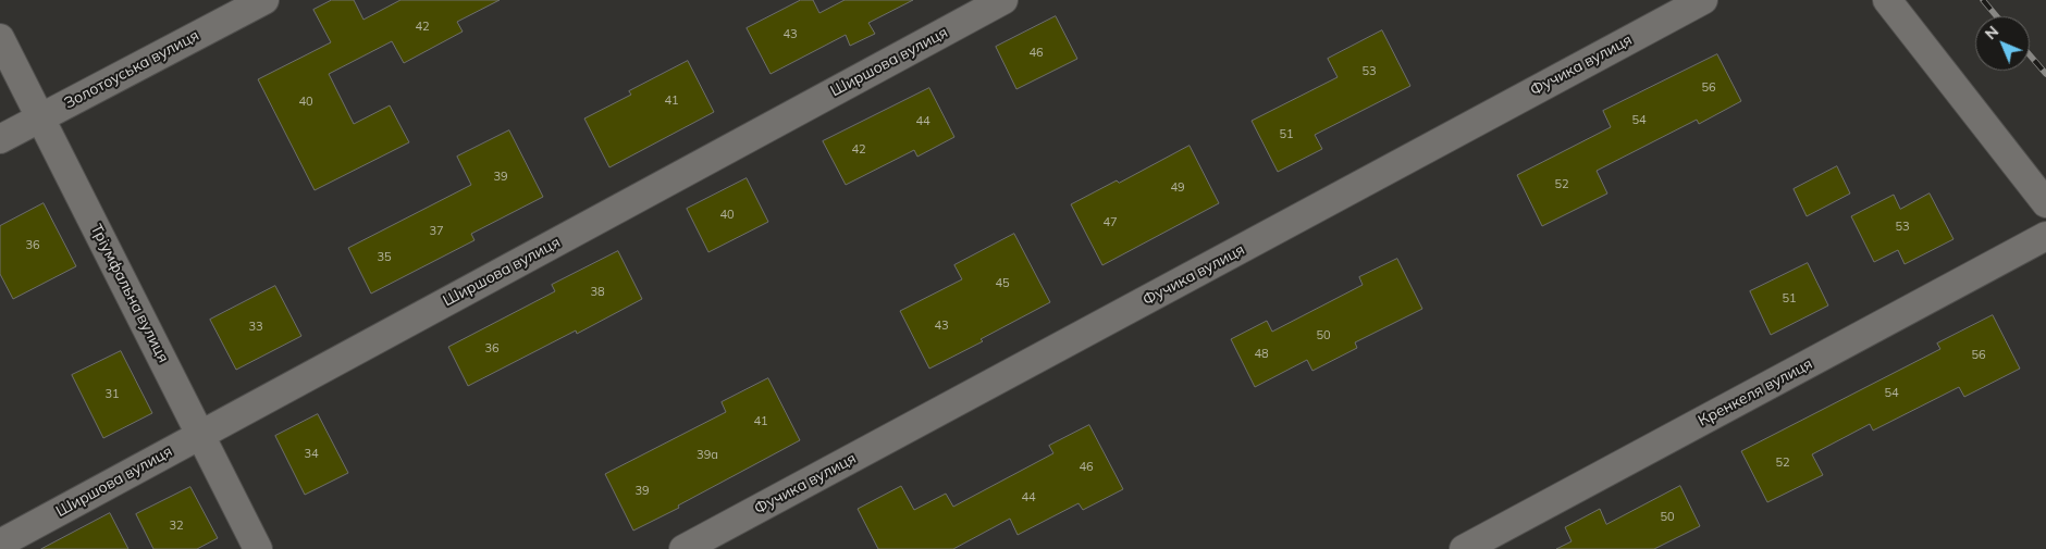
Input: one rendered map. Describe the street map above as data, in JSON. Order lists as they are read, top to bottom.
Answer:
{
  "streets": {
    "street": [
      "Ширшова вулиця",
      "Фучика вулиця",
      "Золотоуська вулиця",
      "Тріумфальна вулиця",
      "Кренкеля вулиця"
    ]
  },
  "crossings": [
    ["Ширшова вулиця", "Тріумфальна вулиця"],
    ["Золотоуська вулиця", "Тріумфальна вулиця"]
  ],
  "house_numbers": [
    "42",
    "43",
    "46",
    "53",
    "56",
    "41",
    "40",
    "54",
    "44",
    "51",
    "42",
    "39",
    "52",
    "49",
    "40",
    "47",
    "53",
    "37",
    "36",
    "35",
    "45",
    "38",
    "51",
    "43",
    "33",
    "50",
    "36",
    "48",
    "56",
    "54",
    "31",
    "41",
    "34",
    "39а",
    "52",
    "46",
    "39",
    "44",
    "50",
    "32"
  ],
  "north": "top left"
}
